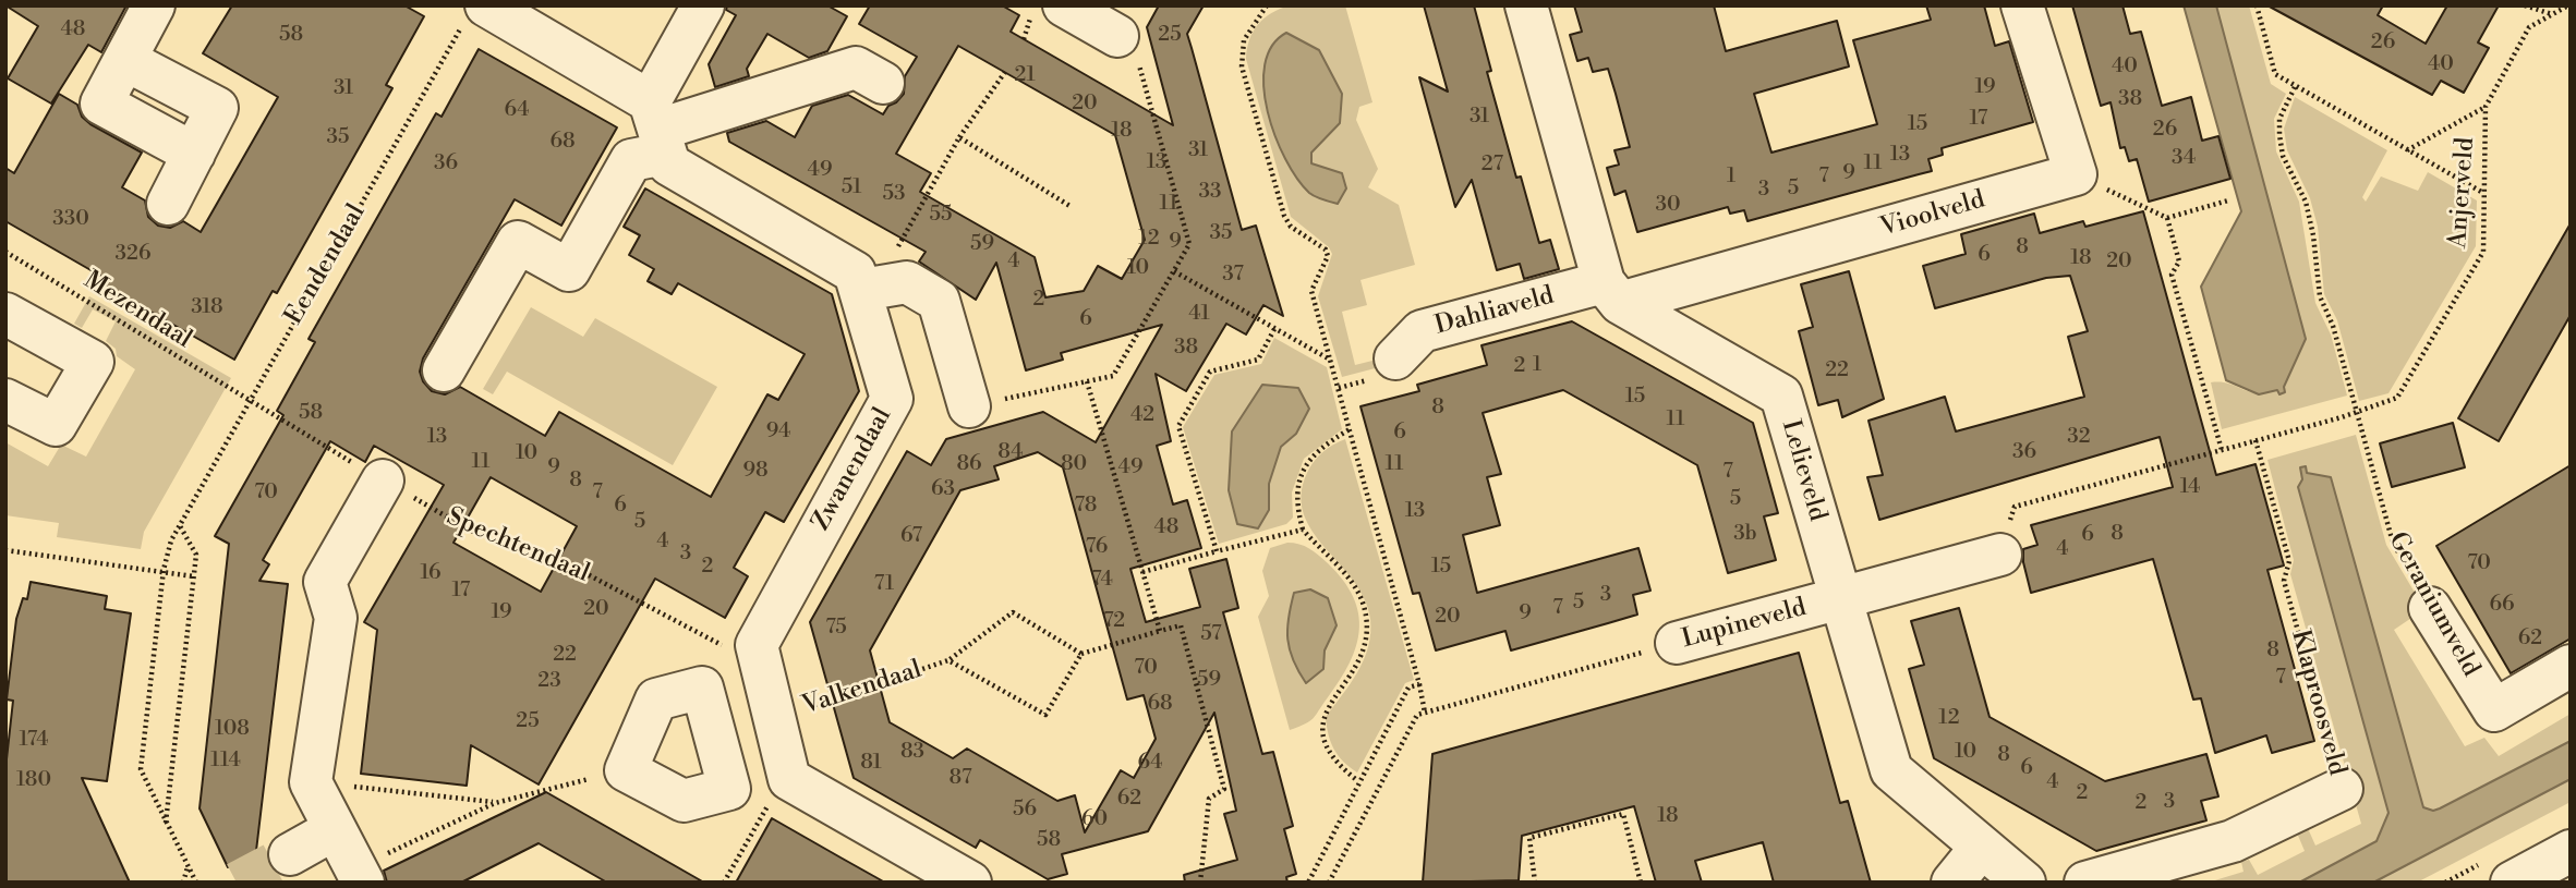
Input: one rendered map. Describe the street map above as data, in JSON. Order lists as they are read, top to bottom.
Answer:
{
  "streets": {
    "street": [
      "Vioolveld",
      "Dahliaveld",
      "Zwanendaal",
      "Lelieveld",
      "Geraniumveld",
      "Lupineveld",
      "Klaproosveld"
    ],
    "path": [
      "Anjerveld",
      "Eendendaal",
      "Mezendaal",
      "Spechtendaal",
      "Valkendaal"
    ]
  },
  "crossings": [
    ["Anjerveld", "Geraniumveld"],
    ["Vioolveld", "Dahliaveld"],
    ["Vioolveld", "Lelieveld"],
    ["Eendendaal", "Mezendaal"],
    ["Eendendaal", "Spechtendaal"],
    ["Mezendaal", "Spechtendaal"],
    ["Dahliaveld", "Lelieveld"],
    ["Zwanendaal", "Spechtendaal"],
    ["Lelieveld", "Lupineveld"]
  ],
  "house_numbers": [
    "48",
    "58",
    "25",
    "26",
    "40",
    "40",
    "21",
    "19",
    "31",
    "38",
    "20",
    "64",
    "31",
    "17",
    "15",
    "26",
    "18",
    "35",
    "68",
    "31",
    "13",
    "34",
    "13",
    "36",
    "11",
    "27",
    "49",
    "9",
    "1",
    "7",
    "51",
    "5",
    "3",
    "33",
    "53",
    "11",
    "30",
    "55",
    "330",
    "35",
    "12",
    "9",
    "59",
    "8",
    "326",
    "6",
    "18",
    "4",
    "20",
    "10",
    "37",
    "2",
    "318",
    "41",
    "6",
    "38",
    "1",
    "2",
    "22",
    "15",
    "8",
    "58",
    "42",
    "11",
    "94",
    "6",
    "13",
    "32",
    "84",
    "36",
    "10",
    "11",
    "86",
    "80",
    "11",
    "9",
    "49",
    "98",
    "7",
    "8",
    "14",
    "63",
    "70",
    "7",
    "5",
    "6",
    "78",
    "13",
    "5",
    "48",
    "3b",
    "8",
    "6",
    "67",
    "4",
    "76",
    "4",
    "3",
    "70",
    "2",
    "15",
    "16",
    "74",
    "71",
    "17",
    "3",
    "5",
    "66",
    "7",
    "20",
    "19",
    "9",
    "20",
    "72",
    "75",
    "57",
    "62",
    "8",
    "22",
    "70",
    "7",
    "59",
    "23",
    "68",
    "12",
    "25",
    "108",
    "174",
    "83",
    "10",
    "8",
    "114",
    "81",
    "64",
    "6",
    "87",
    "180",
    "4",
    "2",
    "62",
    "3",
    "2",
    "56",
    "18",
    "60",
    "58"
  ]
}
